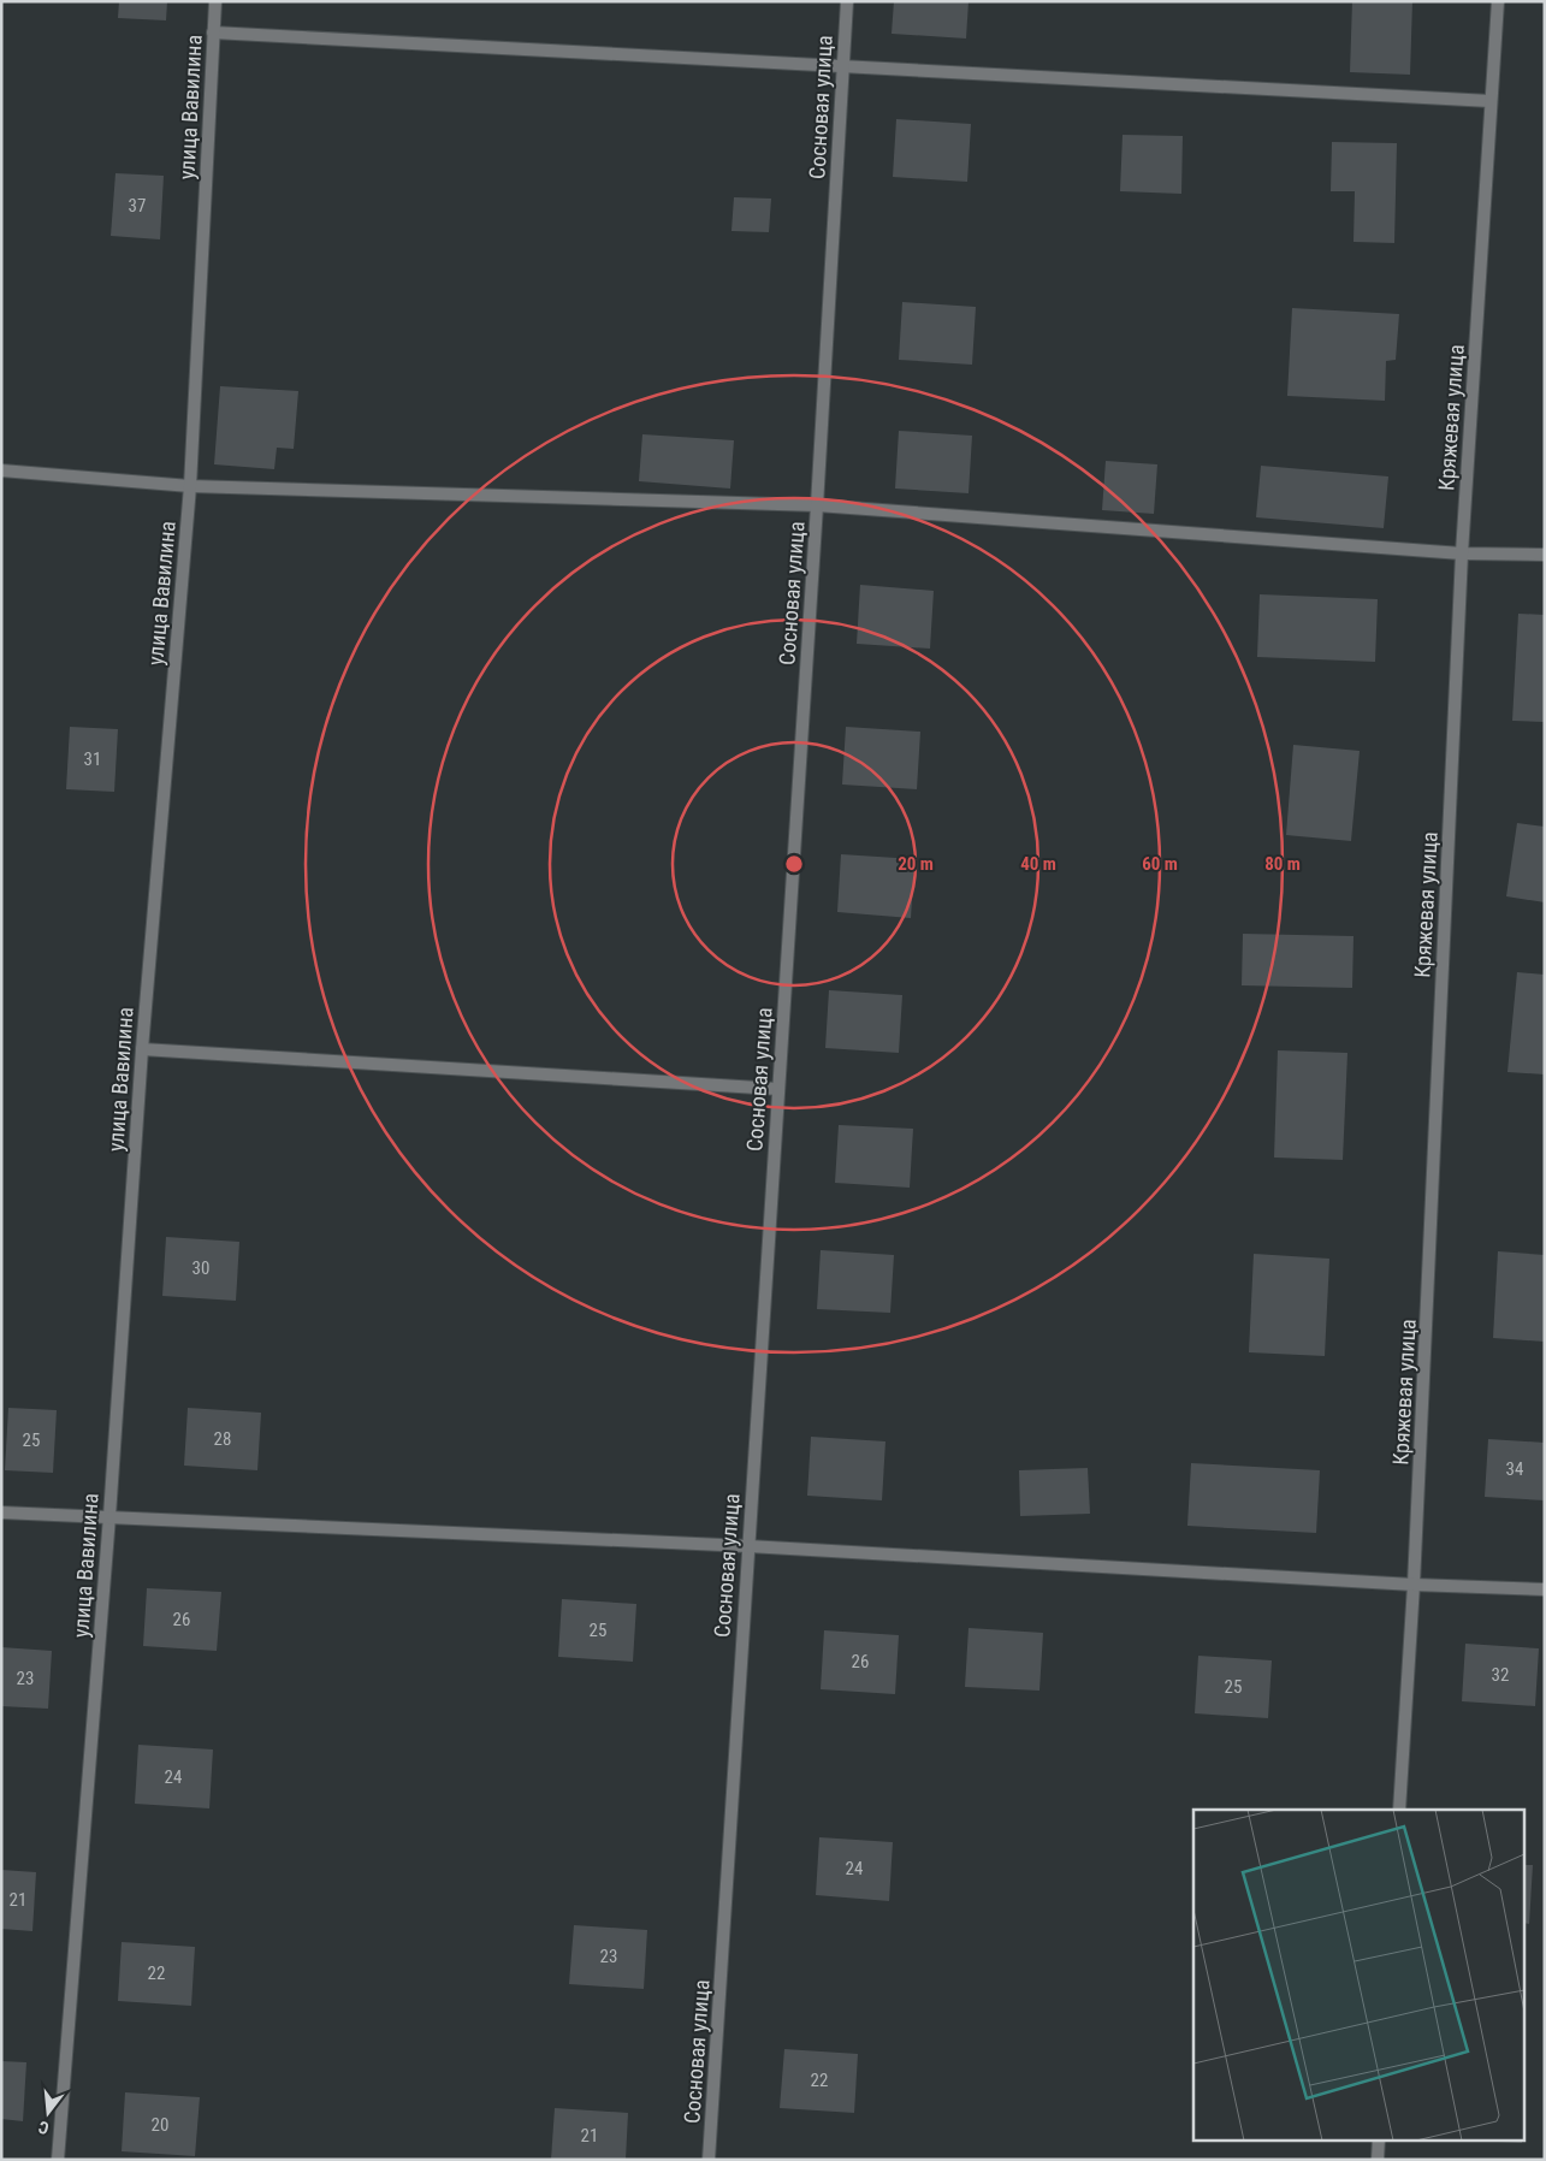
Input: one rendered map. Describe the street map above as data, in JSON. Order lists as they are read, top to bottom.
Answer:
{
  "streets": {
    "street": ["улица Вавилина", "Сосновая улица", "Кряжевая улица"]
  },
  "house_numbers": [
    "37",
    "31",
    "30",
    "28",
    "25",
    "34",
    "26",
    "25",
    "26",
    "32",
    "23",
    "25",
    "24",
    "24",
    "21",
    "23",
    "22",
    "22",
    "20",
    "21"
  ],
  "north": "bottom",
  "rings": [
    "20 m",
    "40 m",
    "60 m",
    "80 m"
  ]
}
